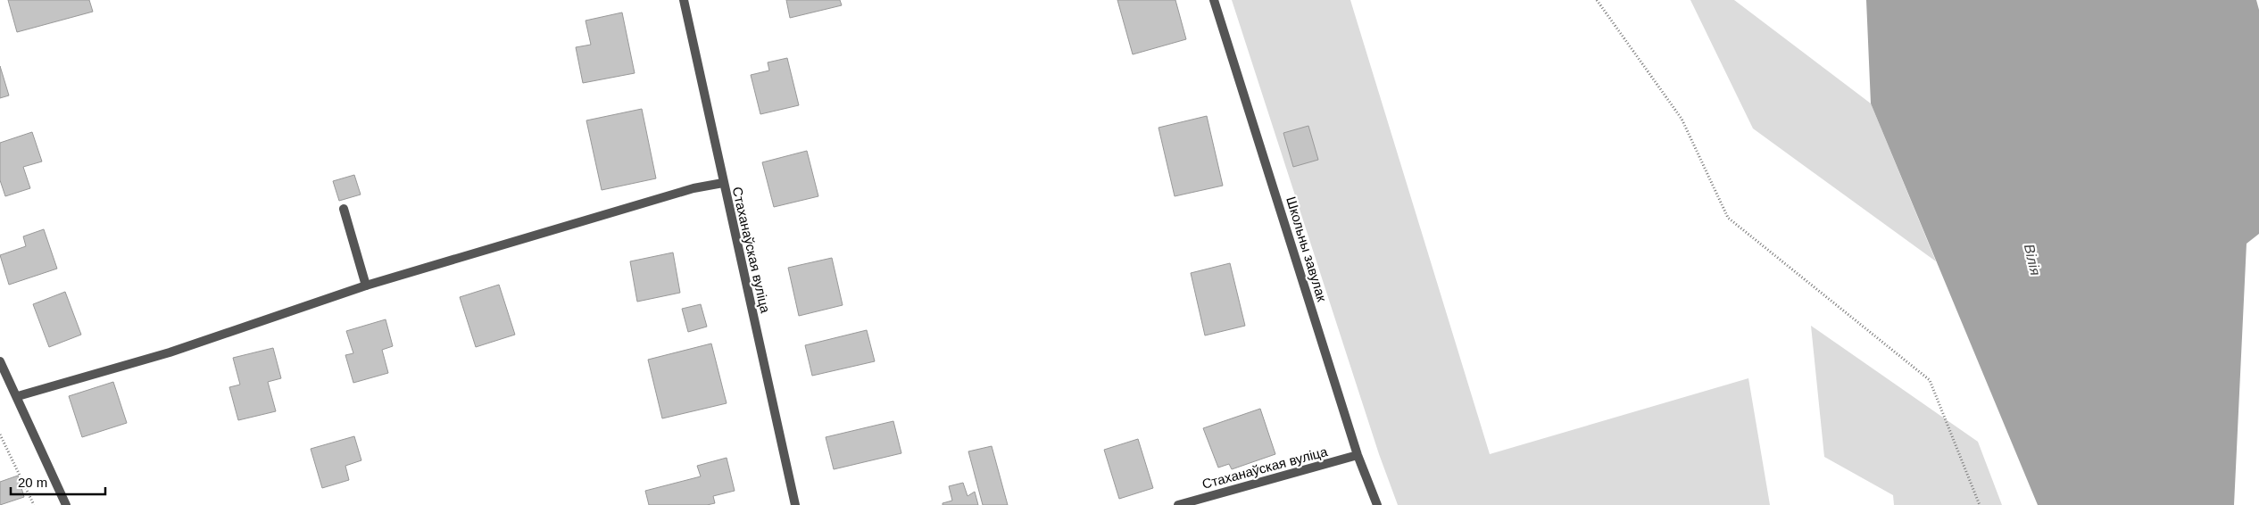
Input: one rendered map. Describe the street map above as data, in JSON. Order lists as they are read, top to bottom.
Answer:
{
  "streets": {
    "street": ["Школьны завулак", "Стаханаўская вуліца"]
  },
  "crossings": [
    ["Школьны завулак", "Стаханаўская вуліца"]
  ],
  "water": ["Вілія"],
  "scale_bar": "20 m"
}
